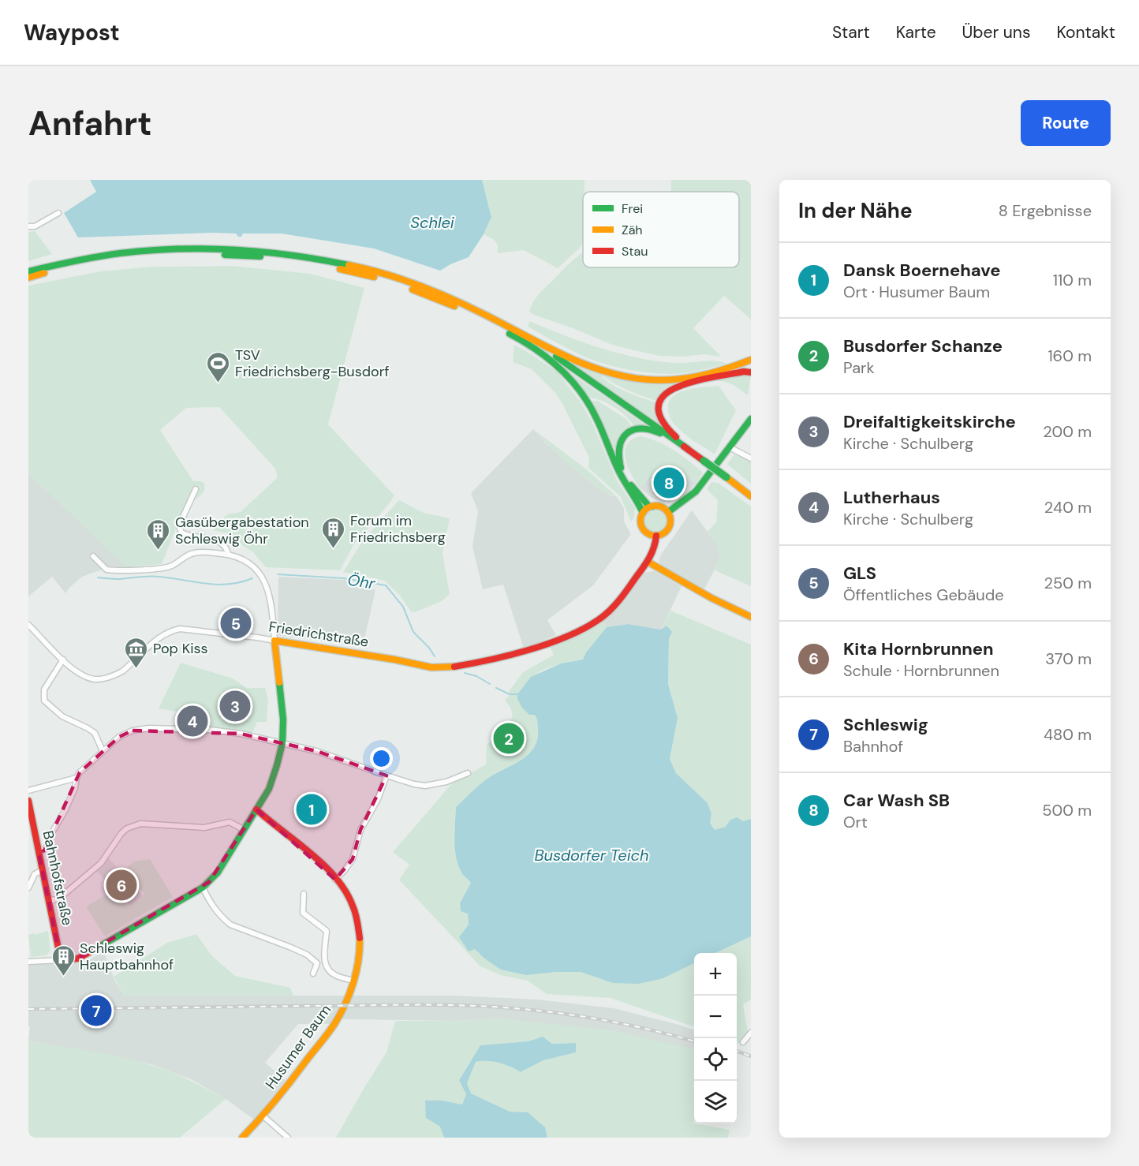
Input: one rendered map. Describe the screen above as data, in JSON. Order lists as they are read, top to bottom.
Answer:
{
  "streets": {
    "main road": ["Friedrichstraße", "Bahnhofstraße", "Husumer Baum"]
  },
  "water": ["Schlei", "Öhr", "Busdorfer Teich"],
  "places": {
    "sports": ["TSV Friedrichsberg-Busdorf"],
    "building": ["Forum im Friedrichsberg", "Gasübergabestation Schleswig Öhr", "Schleswig Hauptbahnhof"],
    "museum": ["Pop Kiss"]
  },
  "legend": ["Frei", "Zäh", "Stau"],
  "page": {
    "header": "Waypost",
    "nav": [
      "Start",
      "Karte",
      "Über uns",
      "Kontakt"
    ],
    "buttons": "Route",
    "title": "Anfahrt",
    "heading": ["In der Nähe", "8 Ergebnisse"],
    "list": [
      {
        "mark": "1",
        "name": "Dansk Boernehave",
        "note": "Ort · Husumer Baum",
        "value": "110 m"
      },
      {
        "mark": "2",
        "name": "Busdorfer Schanze",
        "note": "Park",
        "value": "160 m"
      },
      {
        "mark": "3",
        "name": "Dreifaltigkeitskirche",
        "note": "Kirche · Schulberg",
        "value": "200 m"
      },
      {
        "mark": "4",
        "name": "Lutherhaus",
        "note": "Kirche · Schulberg",
        "value": "240 m"
      },
      {
        "mark": "5",
        "name": "GLS",
        "note": "Öffentliches Gebäude",
        "value": "250 m"
      },
      {
        "mark": "6",
        "name": "Kita Hornbrunnen",
        "note": "Schule · Hornbrunnen",
        "value": "370 m"
      },
      {
        "mark": "7",
        "name": "Schleswig",
        "note": "Bahnhof",
        "value": "480 m"
      },
      {
        "mark": "8",
        "name": "Car Wash SB",
        "note": "Ort",
        "value": "500 m"
      }
    ],
    "pins": [
      "8",
      "5",
      "3",
      "4",
      "2",
      "1",
      "6",
      "7"
    ],
    "map_buttons": ["+", "−"]
  }
}
